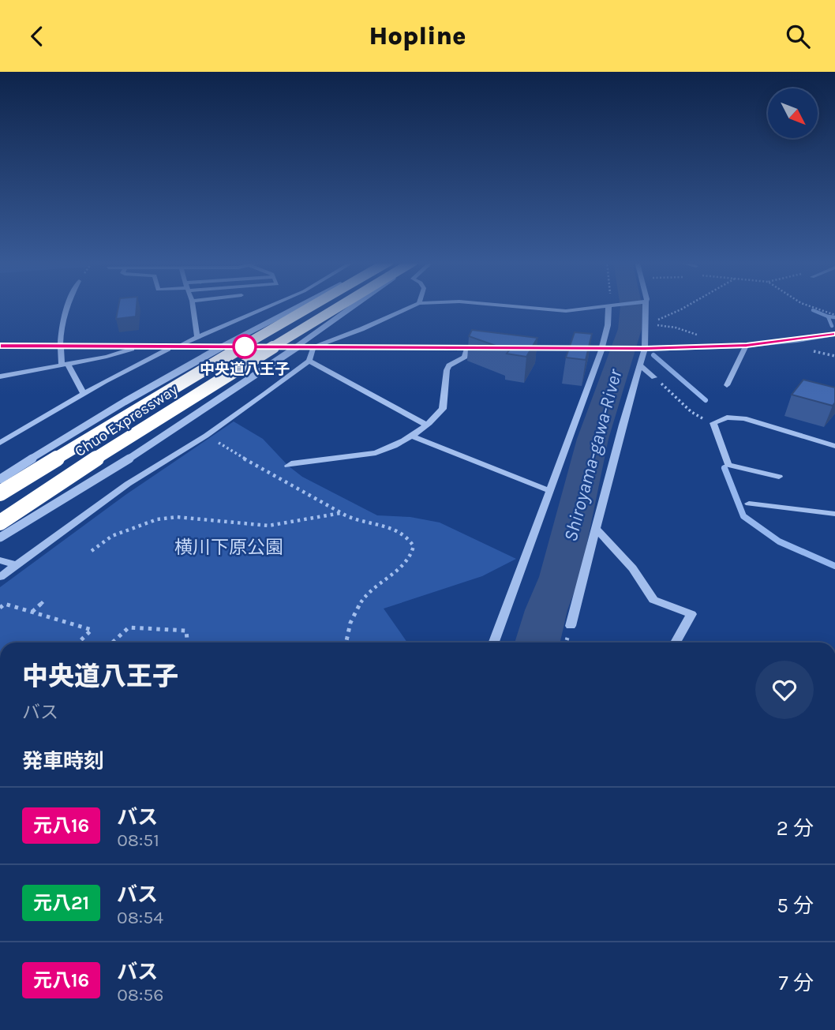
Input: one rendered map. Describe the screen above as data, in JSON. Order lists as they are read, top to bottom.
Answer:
{
  "streets": {
    "highway": ["Chuo Expressway"]
  },
  "water": ["Shiroyama-gawa-River"],
  "parks": ["横川下原公園"],
  "places": ["中央道八王子"],
  "lines": ["bus line 元八16"],
  "north": "bottom right",
  "page": {
    "header": "Hopline",
    "heading": [
      ["中央道八王子", "バス"],
      "発車時刻"
    ],
    "list": [
      {
        "mark": "元八16",
        "name": "バス",
        "note": "08:51",
        "value": "2 分"
      },
      {
        "mark": "元八21",
        "name": "バス",
        "note": "08:54",
        "value": "5 分"
      },
      {
        "mark": "元八16",
        "name": "バス",
        "note": "08:56",
        "value": "7 分"
      }
    ]
  }
}
